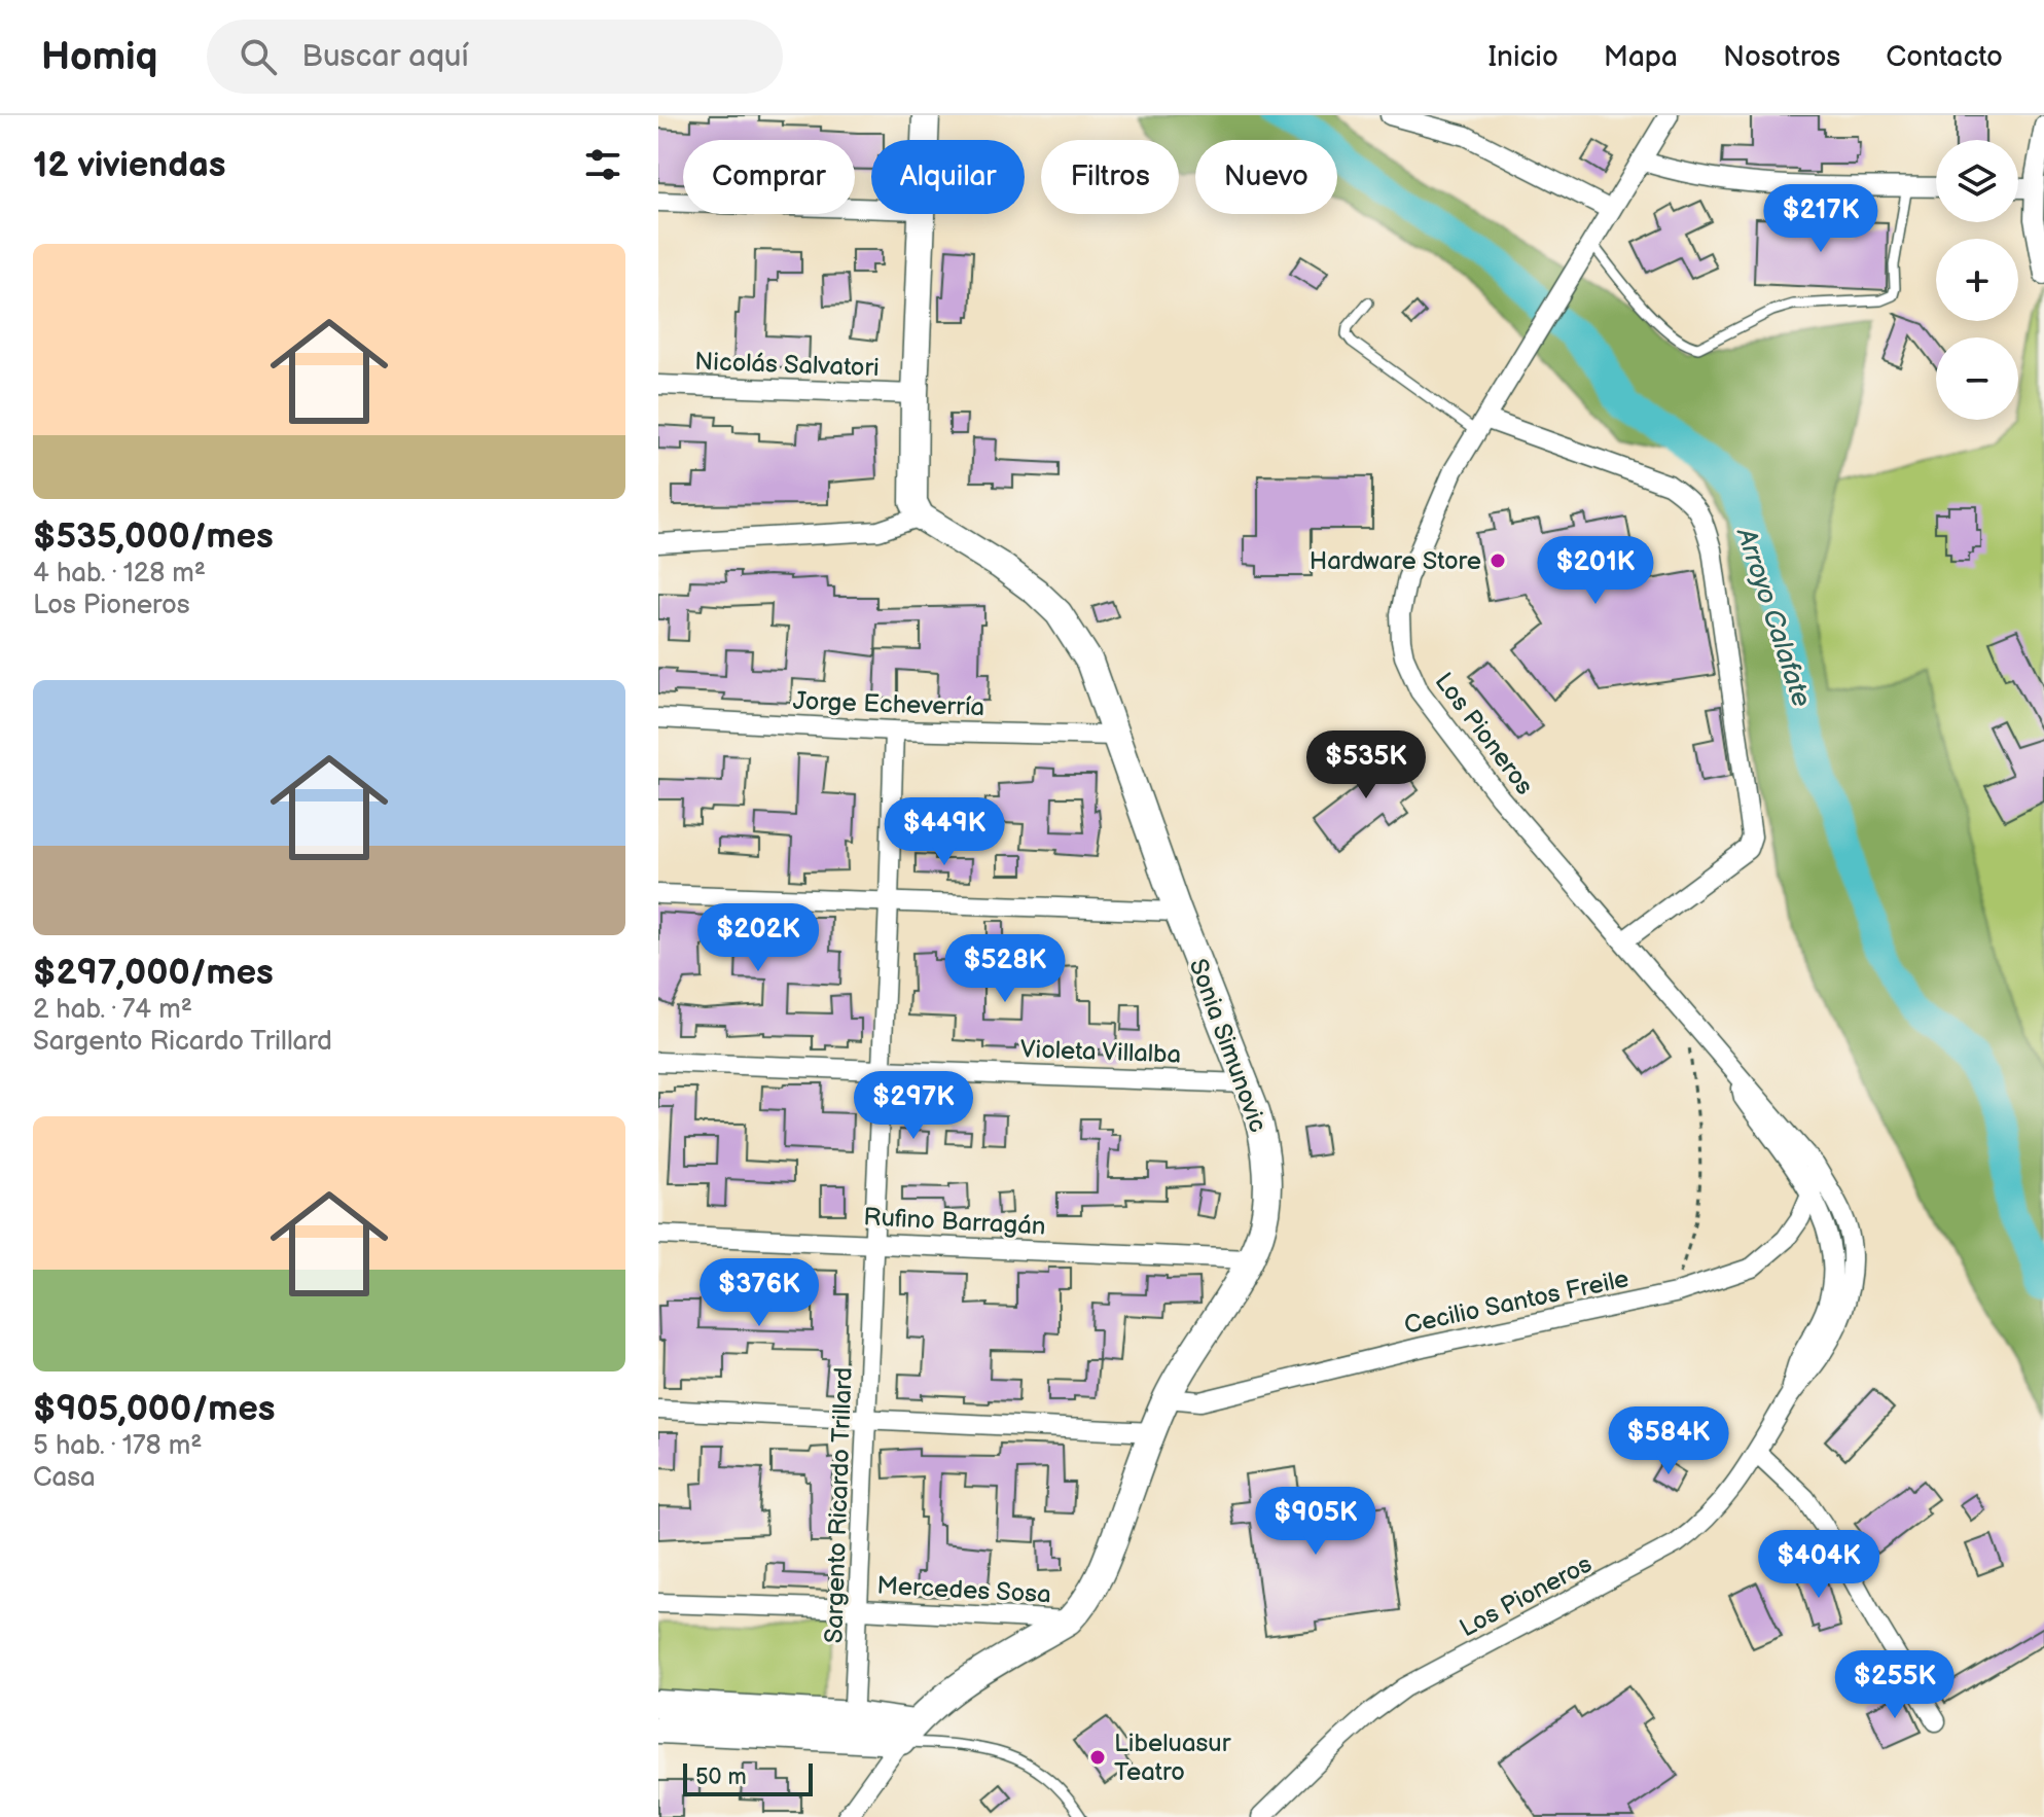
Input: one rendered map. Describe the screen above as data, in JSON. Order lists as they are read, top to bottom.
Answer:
{
  "streets": {
    "street": [
      "Nicolás Salvatori",
      "Jorge Echeverría",
      "Los Pioneros",
      "Sonia Simunovic",
      "Violeta Villalba",
      "Rufino Barragán",
      "Cecilio Santos Freile",
      "Sargento Ricardo Trillard",
      "Mercedes Sosa"
    ]
  },
  "crossings": [
    ["Jorge Echeverría", "Sonia Simunovic"],
    ["Jorge Echeverría", "Sargento Ricardo Trillard"],
    ["Los Pioneros", "Cecilio Santos Freile"],
    ["Sonia Simunovic", "Violeta Villalba"],
    ["Sonia Simunovic", "Rufino Barragán"],
    ["Sonia Simunovic", "Cecilio Santos Freile"],
    ["Sonia Simunovic", "Mercedes Sosa"],
    ["Violeta Villalba", "Sargento Ricardo Trillard"],
    ["Rufino Barragán", "Sargento Ricardo Trillard"],
    ["Sargento Ricardo Trillard", "Mercedes Sosa"]
  ],
  "water": ["Arroyo Calafate"],
  "places": ["Hardware Store", "Libeluasur Teatro"],
  "scale_bar": "50 m",
  "page": {
    "header": "Homiq",
    "search": "Buscar aquí",
    "nav": [
      "Inicio",
      "Mapa",
      "Nosotros",
      "Contacto"
    ],
    "heading": "12 viviendas",
    "map_buttons": ["+", "−"],
    "chip": [
      "Comprar",
      "Alquilar",
      "Filtros",
      "Nuevo"
    ],
    "price": [
      "$217K",
      "$201K",
      "$535K",
      "$449K",
      "$202K",
      "$528K",
      "$297K",
      "$376K",
      "$584K",
      "$905K",
      "$404K",
      "$255K"
    ],
    "list": [
      {
        "name": "$535,000/mes",
        "note": "4 hab. · 128 m² · Los Pioneros"
      },
      {
        "name": "$297,000/mes",
        "note": "2 hab. · 74 m² · Sargento Ricardo Trillard"
      },
      {
        "name": "$905,000/mes",
        "note": "5 hab. · 178 m² · Casa"
      }
    ],
    "scale": "50 m"
  }
}
